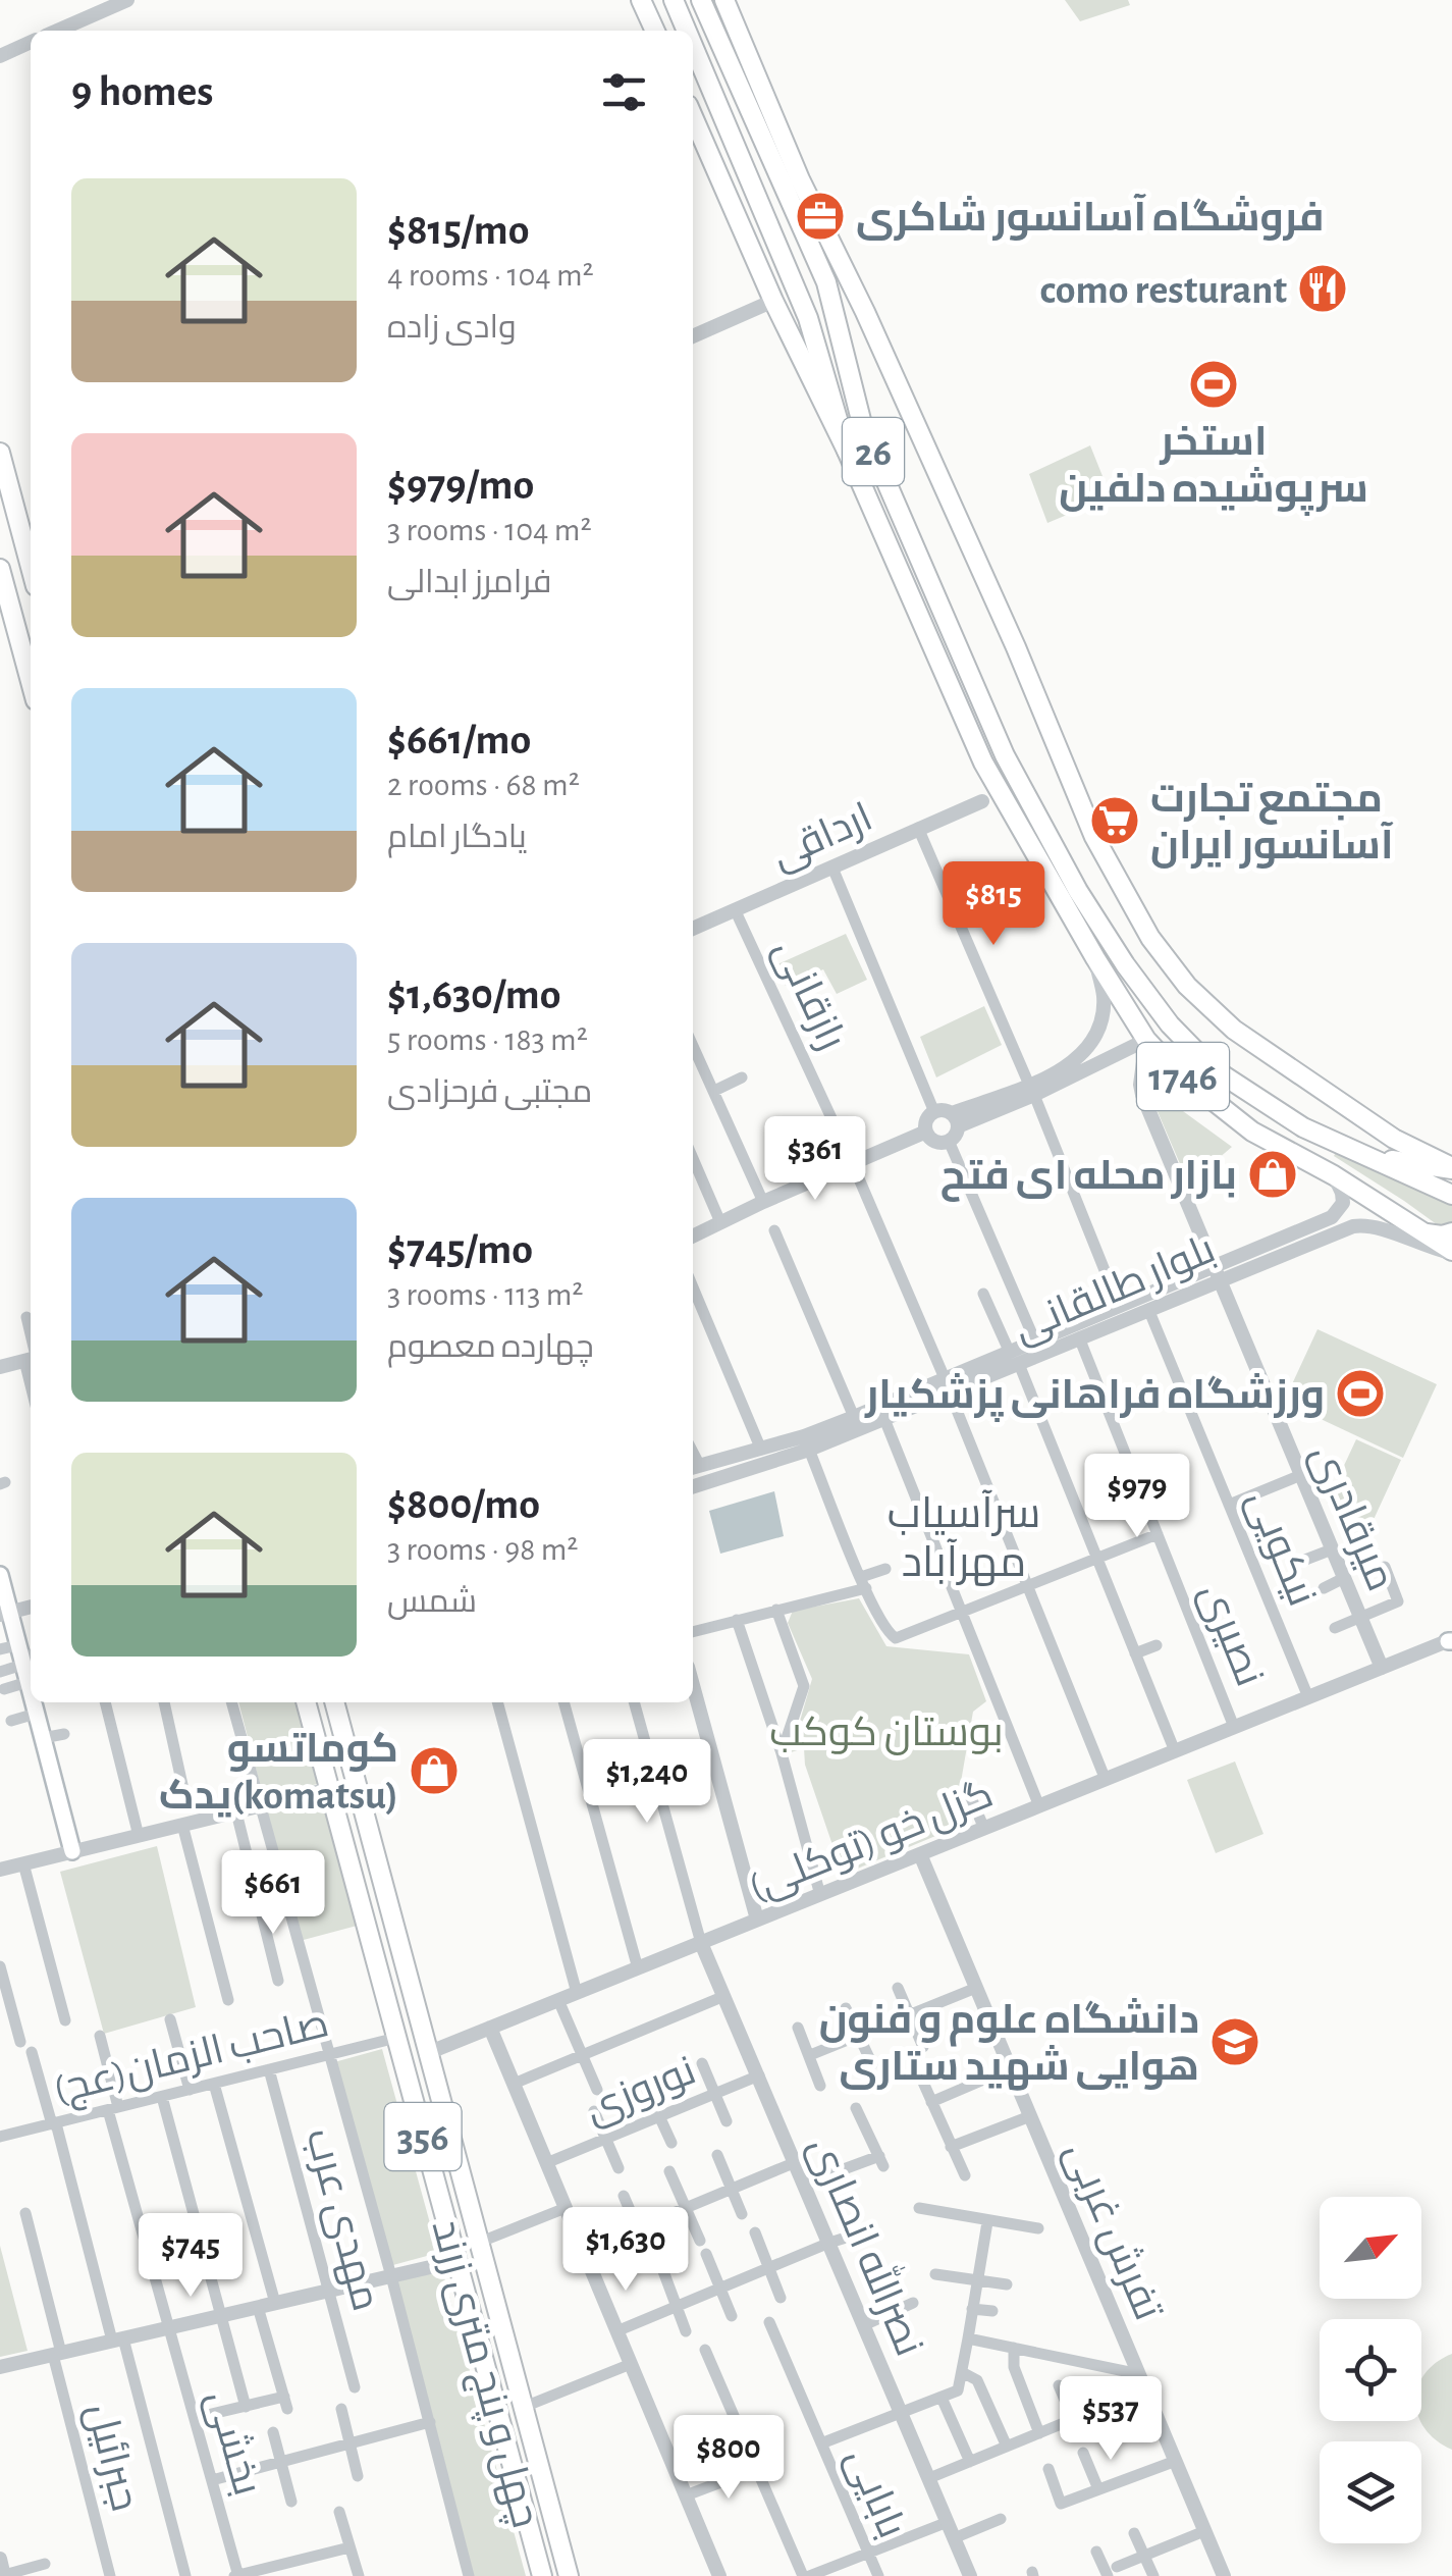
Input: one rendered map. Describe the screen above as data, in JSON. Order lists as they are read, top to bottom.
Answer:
{
  "streets": {
    "main road": [
      "26",
      "1746",
      "356",
      "چهل و پنج متری زرند"
    ],
    "street": [
      "ارداقی",
      "رازقانی",
      "بلوار طالقانی",
      "میرقادری",
      "نیکویی",
      "نصیری",
      "گزل خو (توکلی)",
      "صاحب الزمان(عج)",
      "نوروزی",
      "مهدی عرب",
      "تفرش غربی",
      "نصرالله انصاری",
      "بخشی",
      "جبرائیل",
      "بابایی"
    ]
  },
  "crossings": [
    ["26", "1746"],
    ["ارداقی", "رازقانی"],
    ["رازقانی", "بلوار طالقانی"],
    ["رازقانی", "گزل خو (توکلی)"],
    ["1746", "بلوار طالقانی"],
    ["1746", "میرقادری"],
    ["بلوار طالقانی", "میرقادری"],
    ["بلوار طالقانی", "نیکویی"],
    ["بلوار طالقانی", "نصیری"],
    ["میرقادری", "گزل خو (توکلی)"],
    ["نیکویی", "گزل خو (توکلی)"],
    ["نصیری", "گزل خو (توکلی)"],
    ["گزل خو (توکلی)", "تفرش غربی"],
    ["گزل خو (توکلی)", "نصرالله انصاری"],
    ["گزل خو (توکلی)", "چهل و پنج متری زرند"],
    ["صاحب الزمان(عج)", "مهدی عرب"],
    ["صاحب الزمان(عج)", "چهل و پنج متری زرند"],
    ["صاحب الزمان(عج)", "بخشی"],
    ["نوروزی", "نصرالله انصاری"]
  ],
  "districts": ["سرآسیاب مهرآباد"],
  "parks": ["بوستان کوکب"],
  "places": {
    "office": ["فروشگاه آسانسور شاکری"],
    "restaurant": ["como resturant"],
    "sports": ["استخر سرپوشیده دلفین", "ورزشگاه فراهانی پزشکیار"],
    "supermarket": ["مجتمع تجارت آسانسور ایران"],
    "shop": ["بازار محله ای فتح", "کوماتسو یدک(komatsu)"],
    "school or university": ["دانشگاه علوم و فنون هوایی شهید ستاری"]
  },
  "north": "top right",
  "page": {
    "heading": "9 homes",
    "list": [
      {
        "name": "$815/mo",
        "note": "4 rooms · 104 m² · وادی زاده"
      },
      {
        "name": "$979/mo",
        "note": "3 rooms · 104 m² · فرامرز ابدالی"
      },
      {
        "name": "$661/mo",
        "note": "2 rooms · 68 m² · یادگار امام"
      },
      {
        "name": "$1,630/mo",
        "note": "5 rooms · 183 m² · مجتبی فرحزادی"
      },
      {
        "name": "$745/mo",
        "note": "3 rooms · 113 m² · چهارده معصوم"
      },
      {
        "name": "$800/mo",
        "note": "3 rooms · 98 m² · شمس"
      }
    ],
    "price": [
      "$815",
      "$361",
      "$979",
      "$1,240",
      "$661",
      "$1,630",
      "$745",
      "$537",
      "$800"
    ]
  }
}
